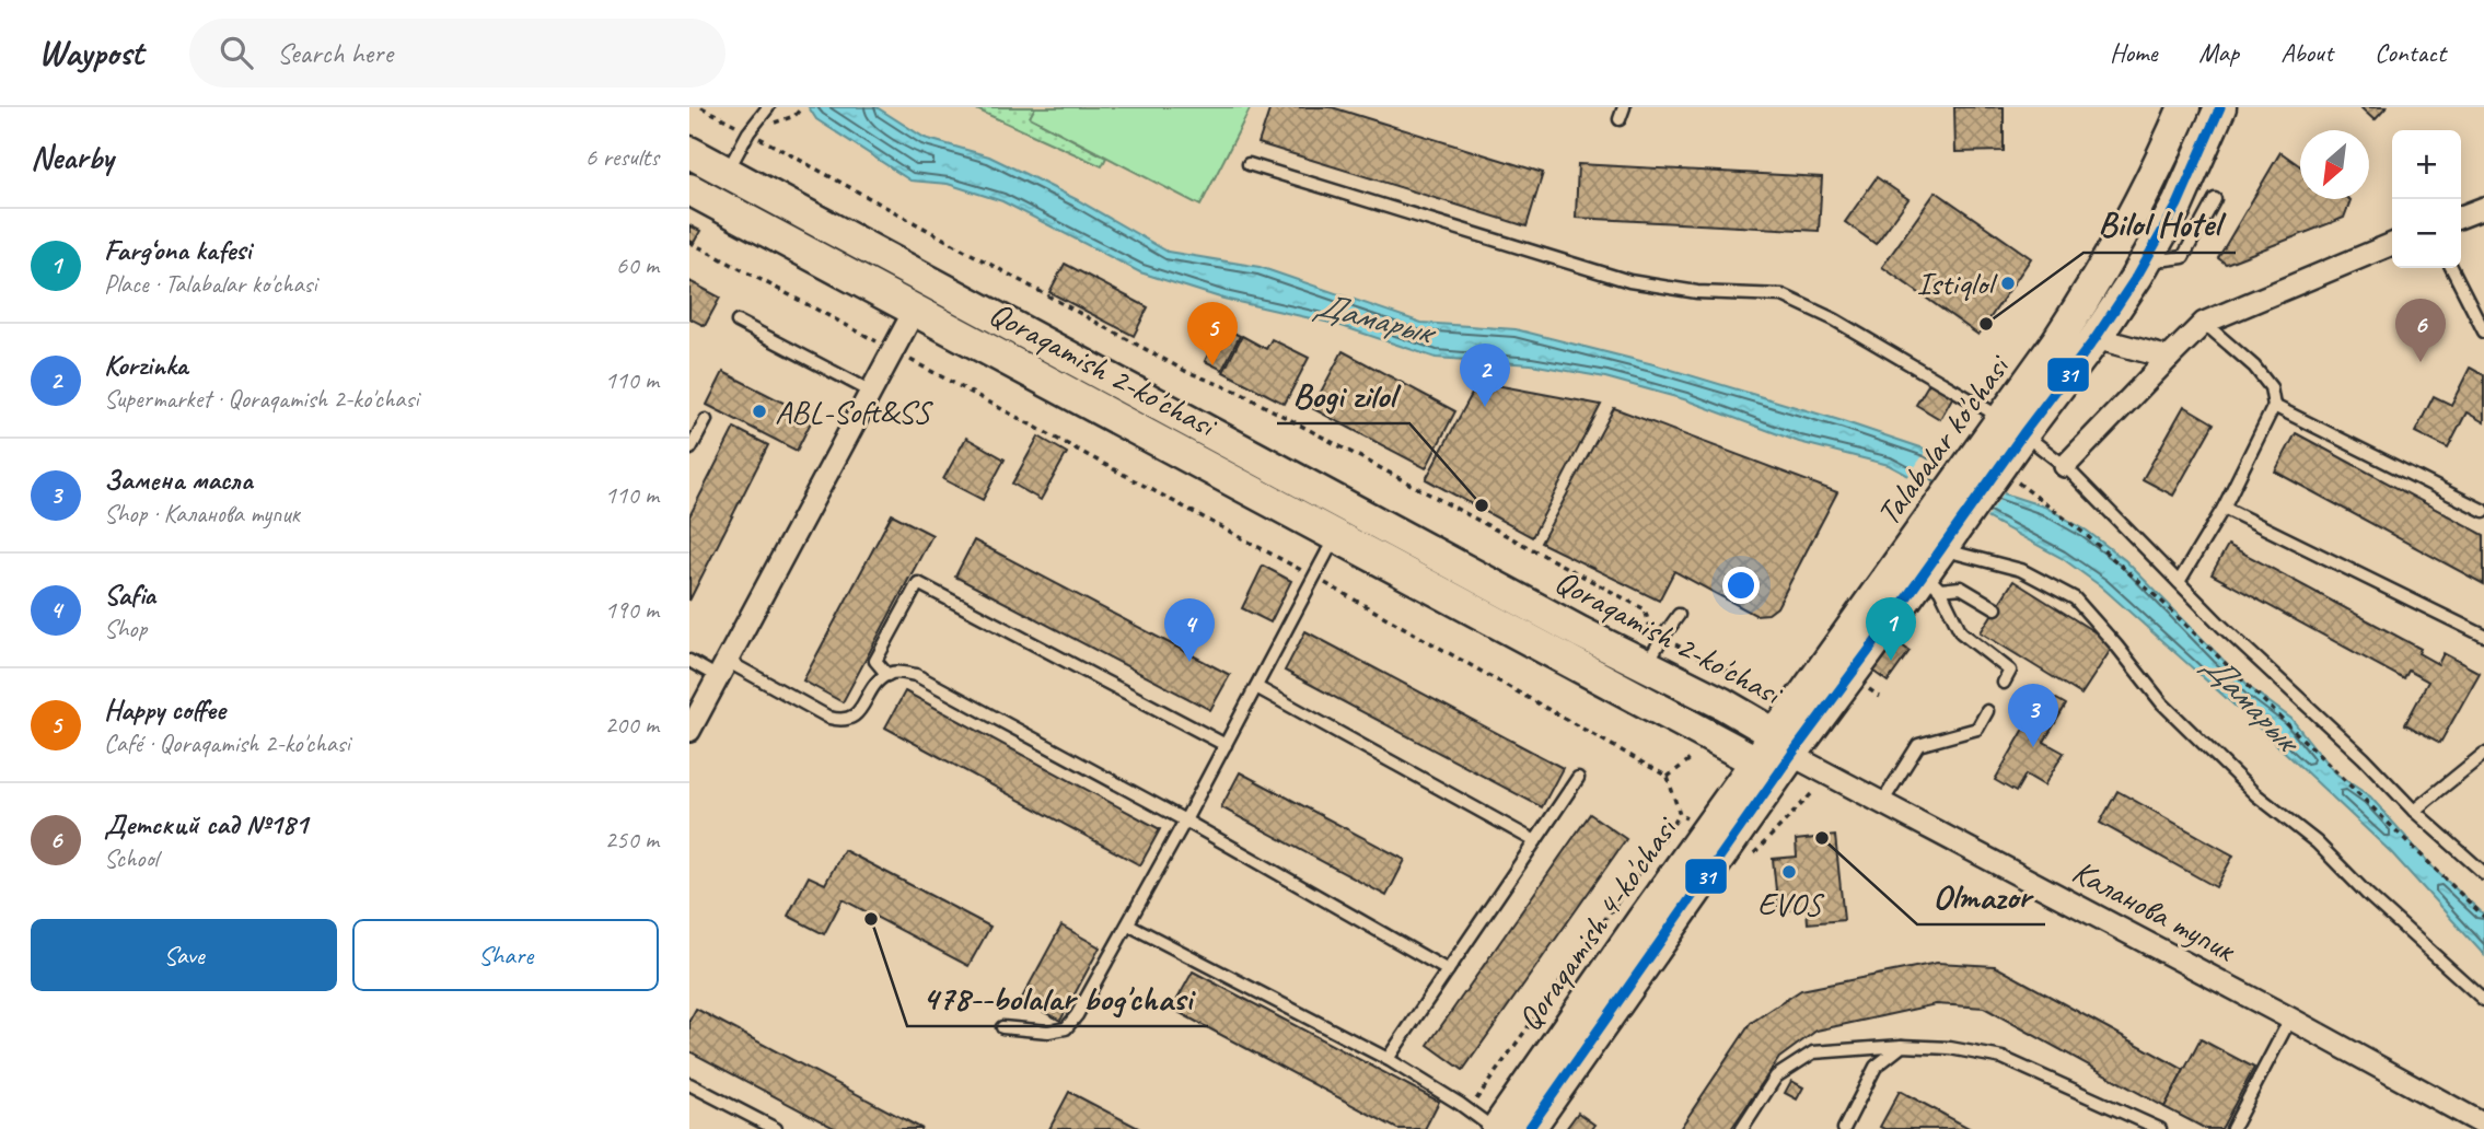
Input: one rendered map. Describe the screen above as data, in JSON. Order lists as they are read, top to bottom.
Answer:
{
  "streets": {
    "main road": ["Qoraqamish 2-ko'chasi", "Talabalar ko'chasi", "Qoraqamish 4-ko'chasi"],
    "street": ["Каланова тупик"]
  },
  "crossings": [
    ["Qoraqamish 2-ko'chasi", "Talabalar ko'chasi"],
    ["Qoraqamish 2-ko'chasi", "Каланова тупик"],
    ["Qoraqamish 2-ko'chasi", "Qoraqamish 4-ko'chasi"],
    ["Talabalar ko'chasi", "Каланова тупик"],
    ["Talabalar ko'chasi", "Qoraqamish 4-ko'chasi"],
    ["Каланова тупик", "Qoraqamish 4-ko'chasi"]
  ],
  "water": ["Дамарык"],
  "places": [
    "Istiqlol",
    "Bilol Hotel",
    "ABL-Soft&SS",
    "Bogi zilol",
    "Olmazor",
    "EVOS",
    "478--bolalar bog'chasi"
  ],
  "lines": ["transit line 31"],
  "north": "bottom left",
  "page": {
    "header": "Waypost",
    "search": "Search here",
    "nav": [
      "Home",
      "Map",
      "About",
      "Contact"
    ],
    "heading": ["Nearby", "6 results"],
    "map_buttons": ["+", "−"],
    "list": [
      {
        "mark": "1",
        "name": "Farg‘ona kafesi",
        "note": "Place · Talabalar ko'chasi",
        "value": "60 m"
      },
      {
        "mark": "2",
        "name": "Korzinka",
        "note": "Supermarket · Qoraqamish 2-ko'chasi",
        "value": "110 m"
      },
      {
        "mark": "3",
        "name": "Замена масла",
        "note": "Shop · Каланова тупик",
        "value": "110 m"
      },
      {
        "mark": "4",
        "name": "Safia",
        "note": "Shop",
        "value": "190 m"
      },
      {
        "mark": "5",
        "name": "Happy coffee",
        "note": "Café · Qoraqamish 2-ko'chasi",
        "value": "200 m"
      },
      {
        "mark": "6",
        "name": "Детский сад №181",
        "note": "School",
        "value": "250 m"
      }
    ],
    "pins": [
      "6",
      "5",
      "2",
      "1",
      "4",
      "3"
    ],
    "buttons": ["Save", "Share"]
  }
}
